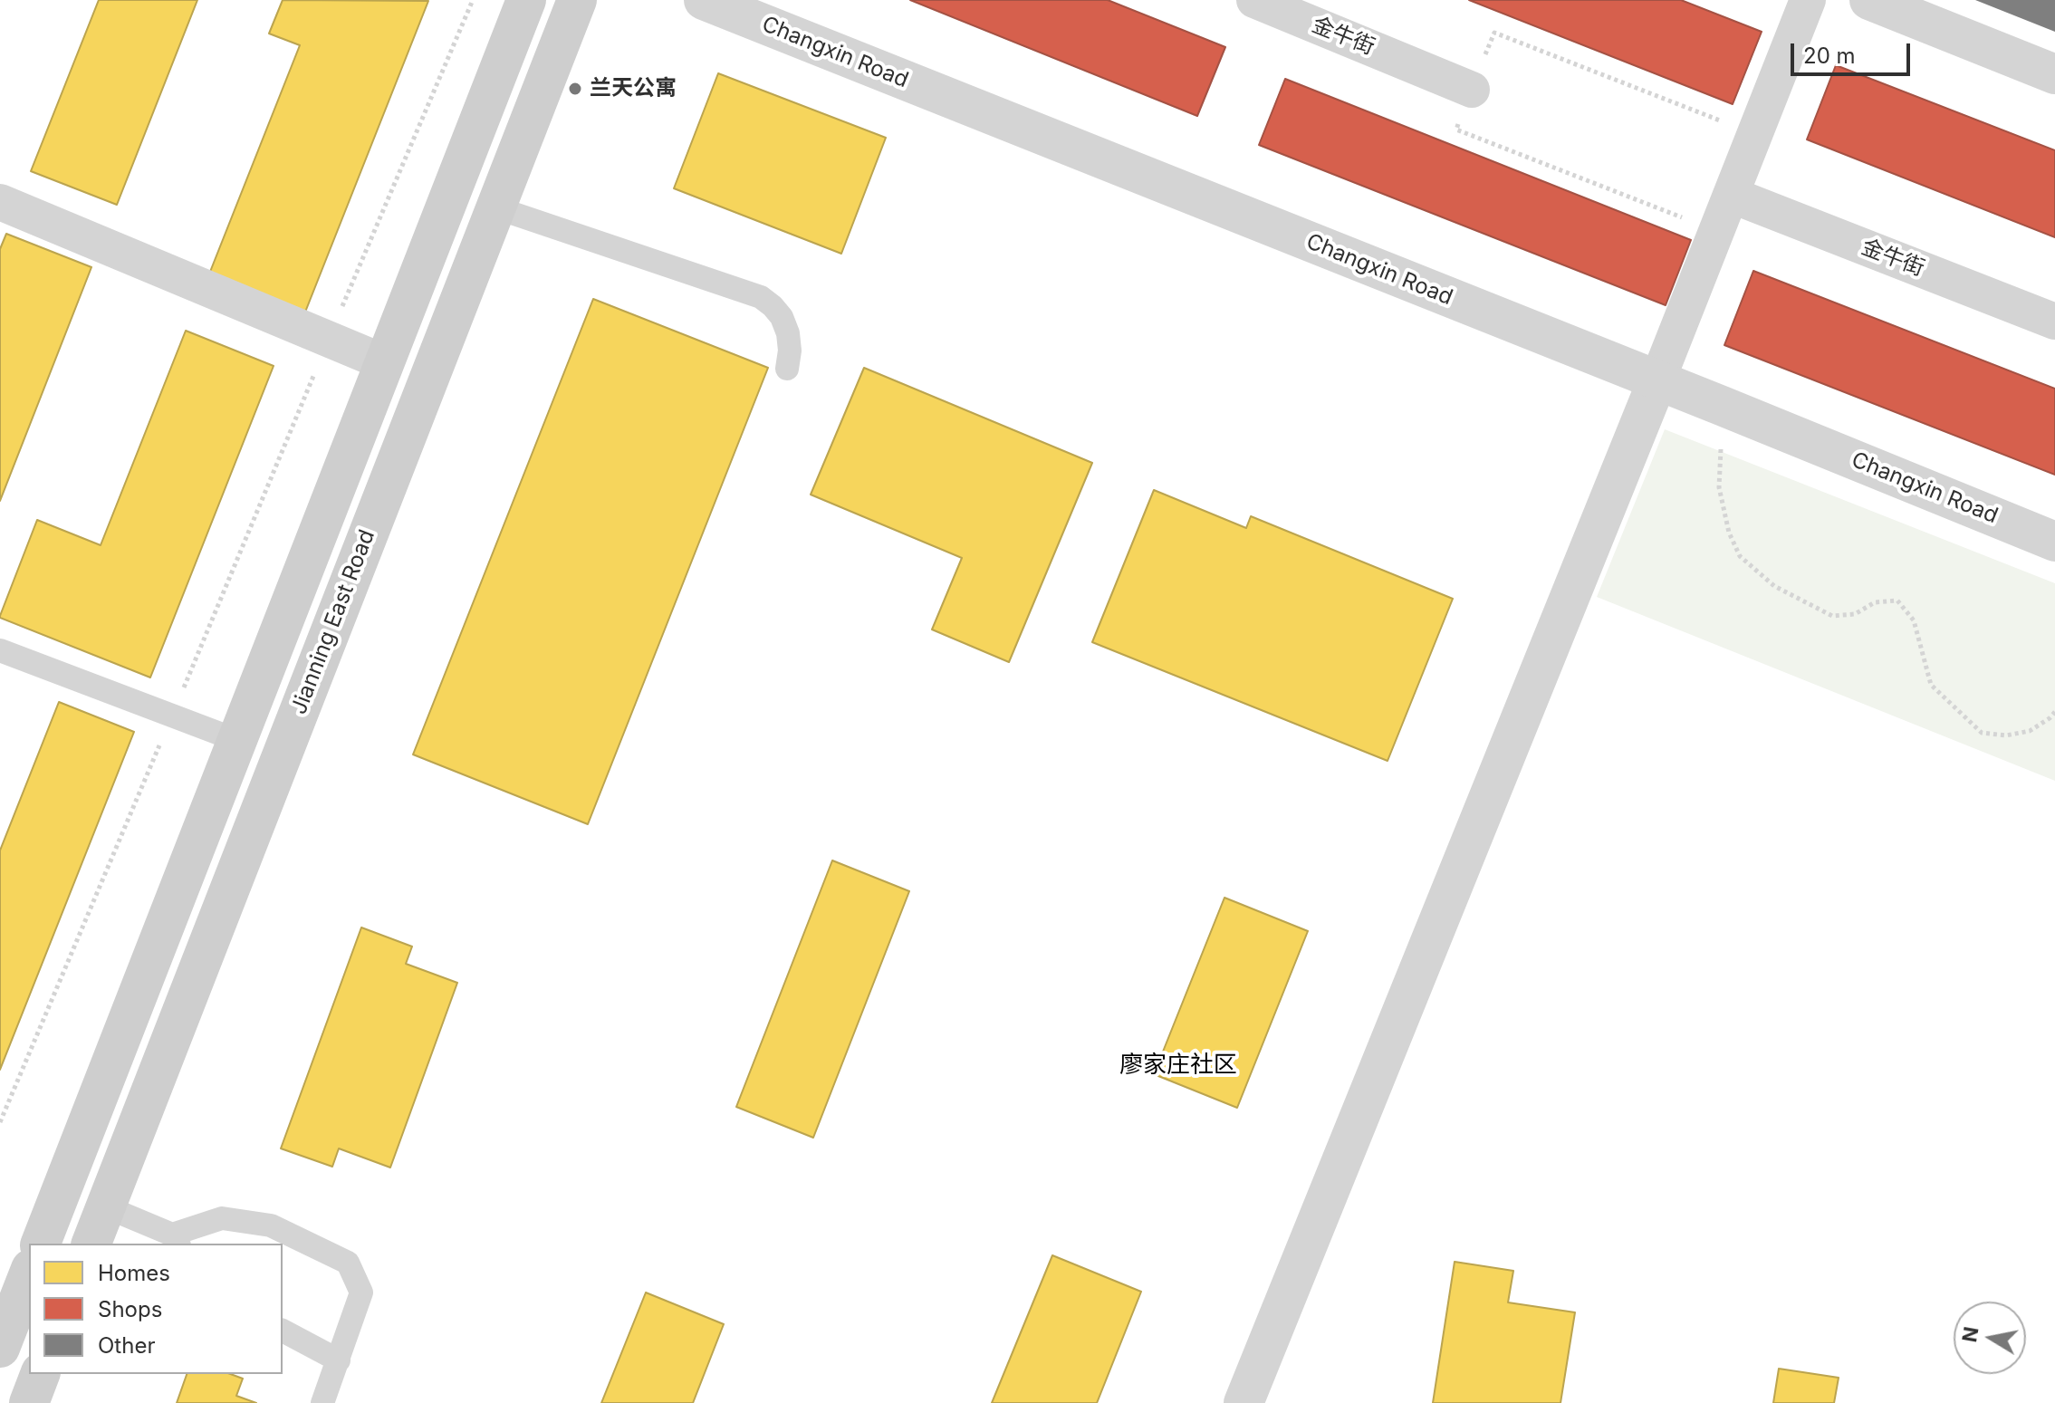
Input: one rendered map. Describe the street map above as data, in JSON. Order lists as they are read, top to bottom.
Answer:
{
  "streets": {
    "main road": ["Jianning East Road"],
    "street": ["金牛街", "Changxin Road"]
  },
  "districts": ["廖家庄社区"],
  "places": ["兰天公寓"],
  "legend": ["Homes", "Shops", "Other"],
  "scale_bar": "20 m",
  "north": "left"
}
